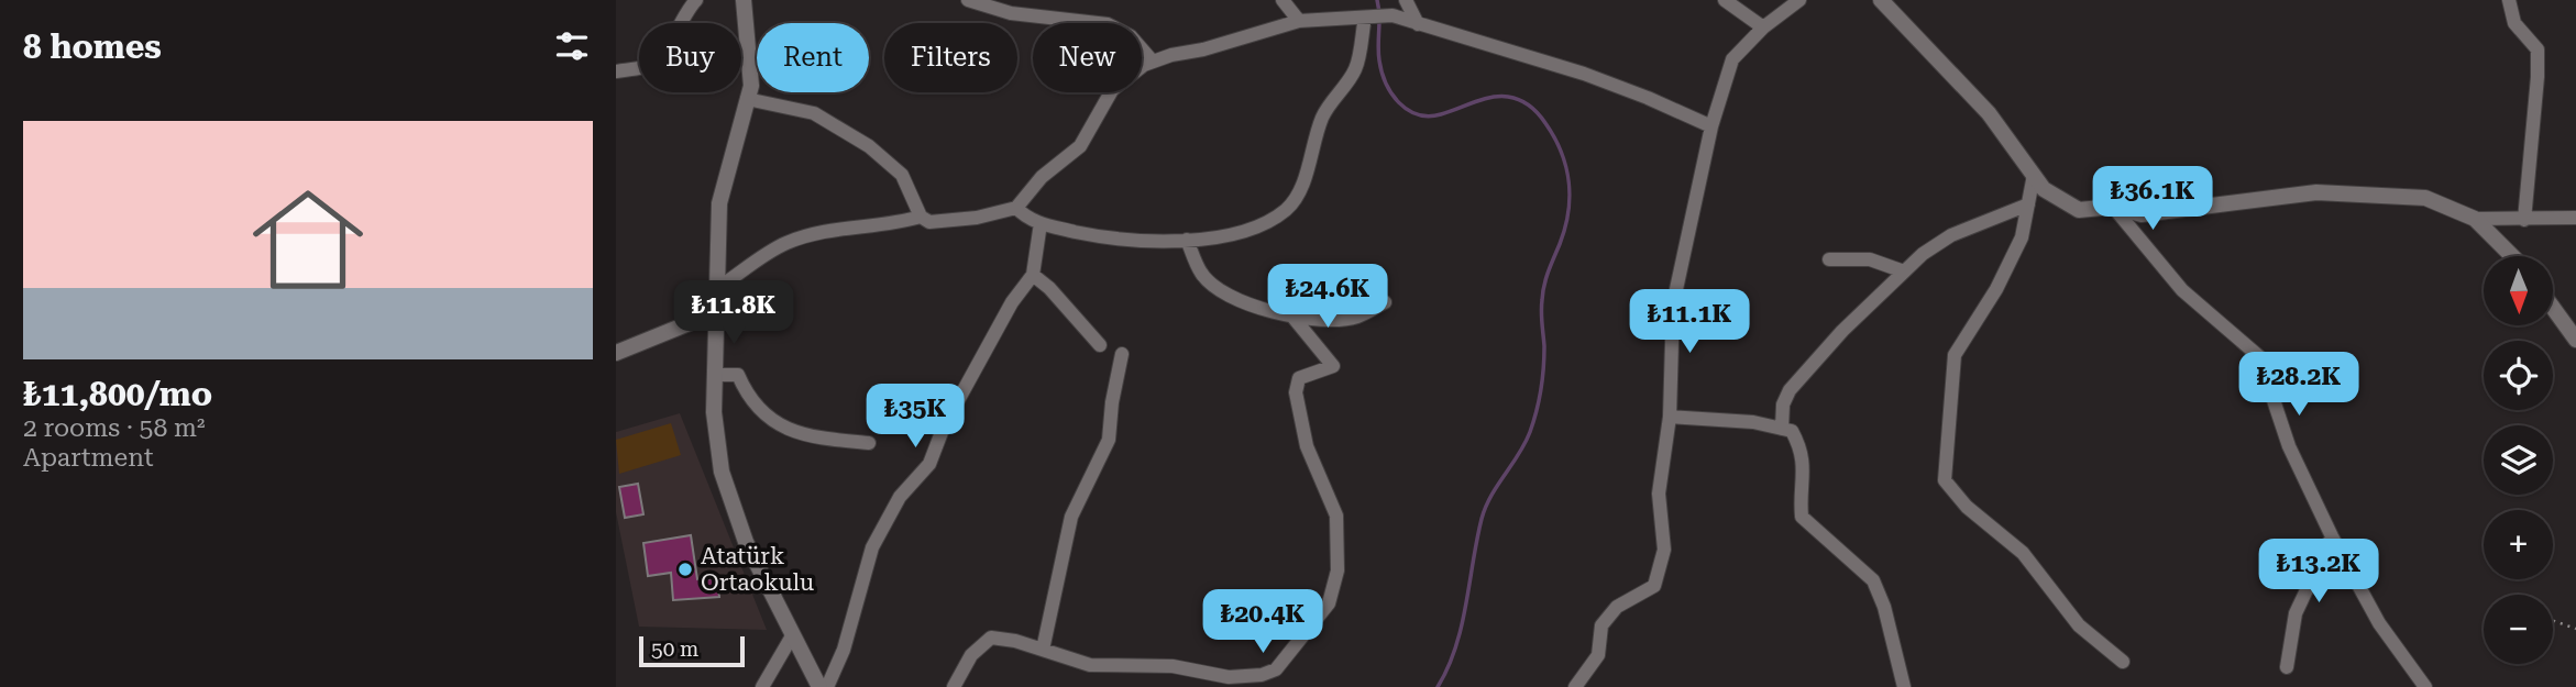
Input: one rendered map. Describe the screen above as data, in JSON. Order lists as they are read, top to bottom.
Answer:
{
  "places": ["Atatürk Ortaokulu"],
  "scale_bar": "50 m",
  "north": "bottom",
  "page": {
    "heading": "8 homes",
    "chip": [
      "Buy",
      "Rent",
      "Filters",
      "New"
    ],
    "list": [
      {
        "name": "₺11,800/mo",
        "note": "2 rooms · 58 m² · Apartment"
      }
    ],
    "price": [
      "₺36.1K",
      "₺24.6K",
      "₺11.8K",
      "₺11.1K",
      "₺28.2K",
      "₺35K",
      "₺13.2K",
      "₺20.4K"
    ],
    "map_buttons": ["+", "−"],
    "scale": "50 m"
  }
}
